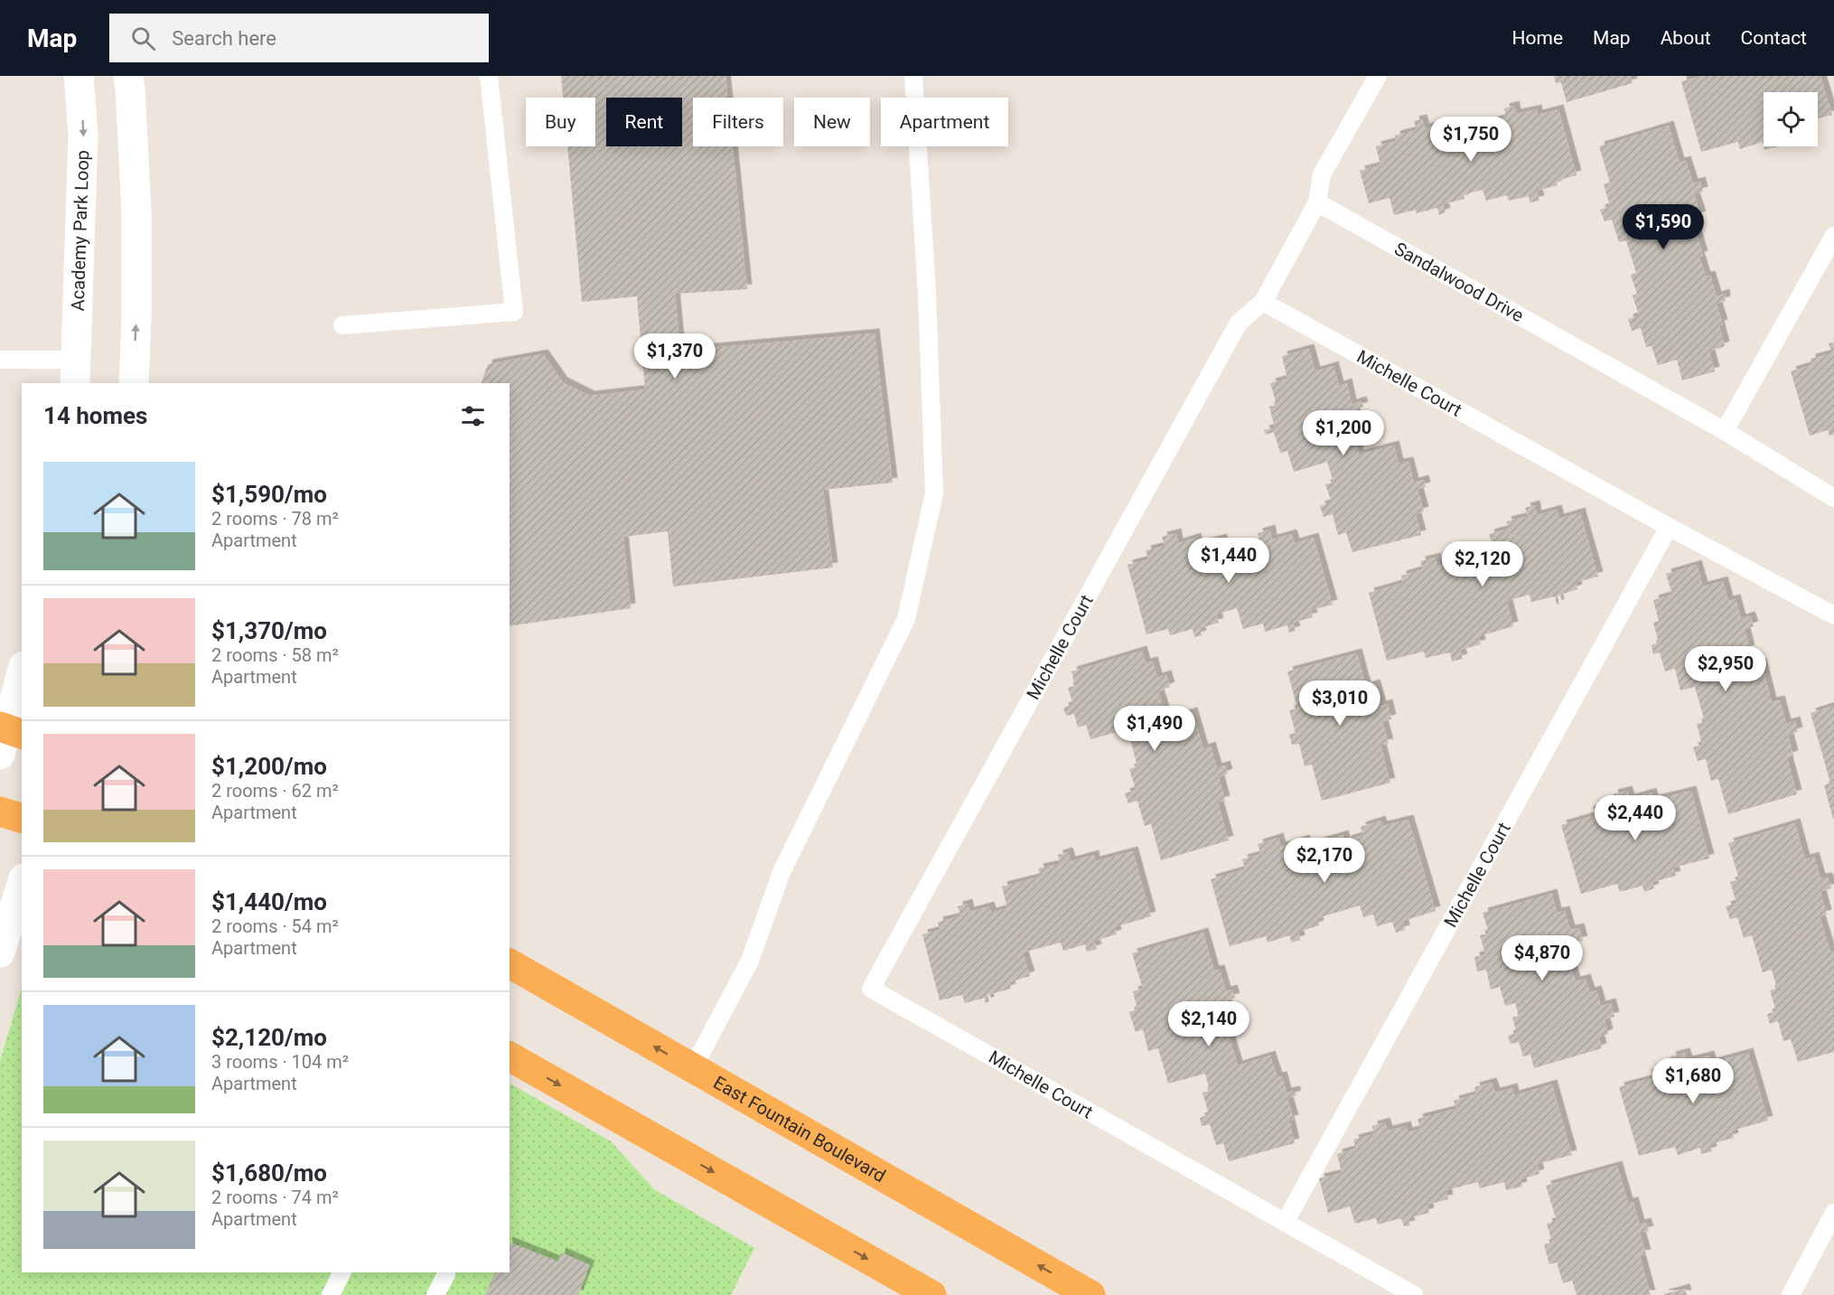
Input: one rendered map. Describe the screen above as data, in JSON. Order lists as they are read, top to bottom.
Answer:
{
  "streets": {
    "highway": ["East Fountain Boulevard"],
    "street": ["Academy Park Loop"],
    "lane": ["Sandalwood Drive", "Michelle Court"]
  },
  "page": {
    "header": "Map",
    "search": "Search here",
    "nav": [
      "Home",
      "Map",
      "About",
      "Contact"
    ],
    "chip": [
      "Buy",
      "Rent",
      "Filters",
      "New",
      "Apartment"
    ],
    "price": [
      "$1,750",
      "$1,590",
      "$1,370",
      "$1,200",
      "$1,440",
      "$2,120",
      "$2,950",
      "$3,010",
      "$1,490",
      "$2,440",
      "$2,170",
      "$4,870",
      "$2,140",
      "$1,680"
    ],
    "heading": "14 homes",
    "list": [
      {
        "name": "$1,590/mo",
        "note": "2 rooms · 78 m² · Apartment"
      },
      {
        "name": "$1,370/mo",
        "note": "2 rooms · 58 m² · Apartment"
      },
      {
        "name": "$1,200/mo",
        "note": "2 rooms · 62 m² · Apartment"
      },
      {
        "name": "$1,440/mo",
        "note": "2 rooms · 54 m² · Apartment"
      },
      {
        "name": "$2,120/mo",
        "note": "3 rooms · 104 m² · Apartment"
      },
      {
        "name": "$1,680/mo",
        "note": "2 rooms · 74 m² · Apartment"
      }
    ]
  }
}
